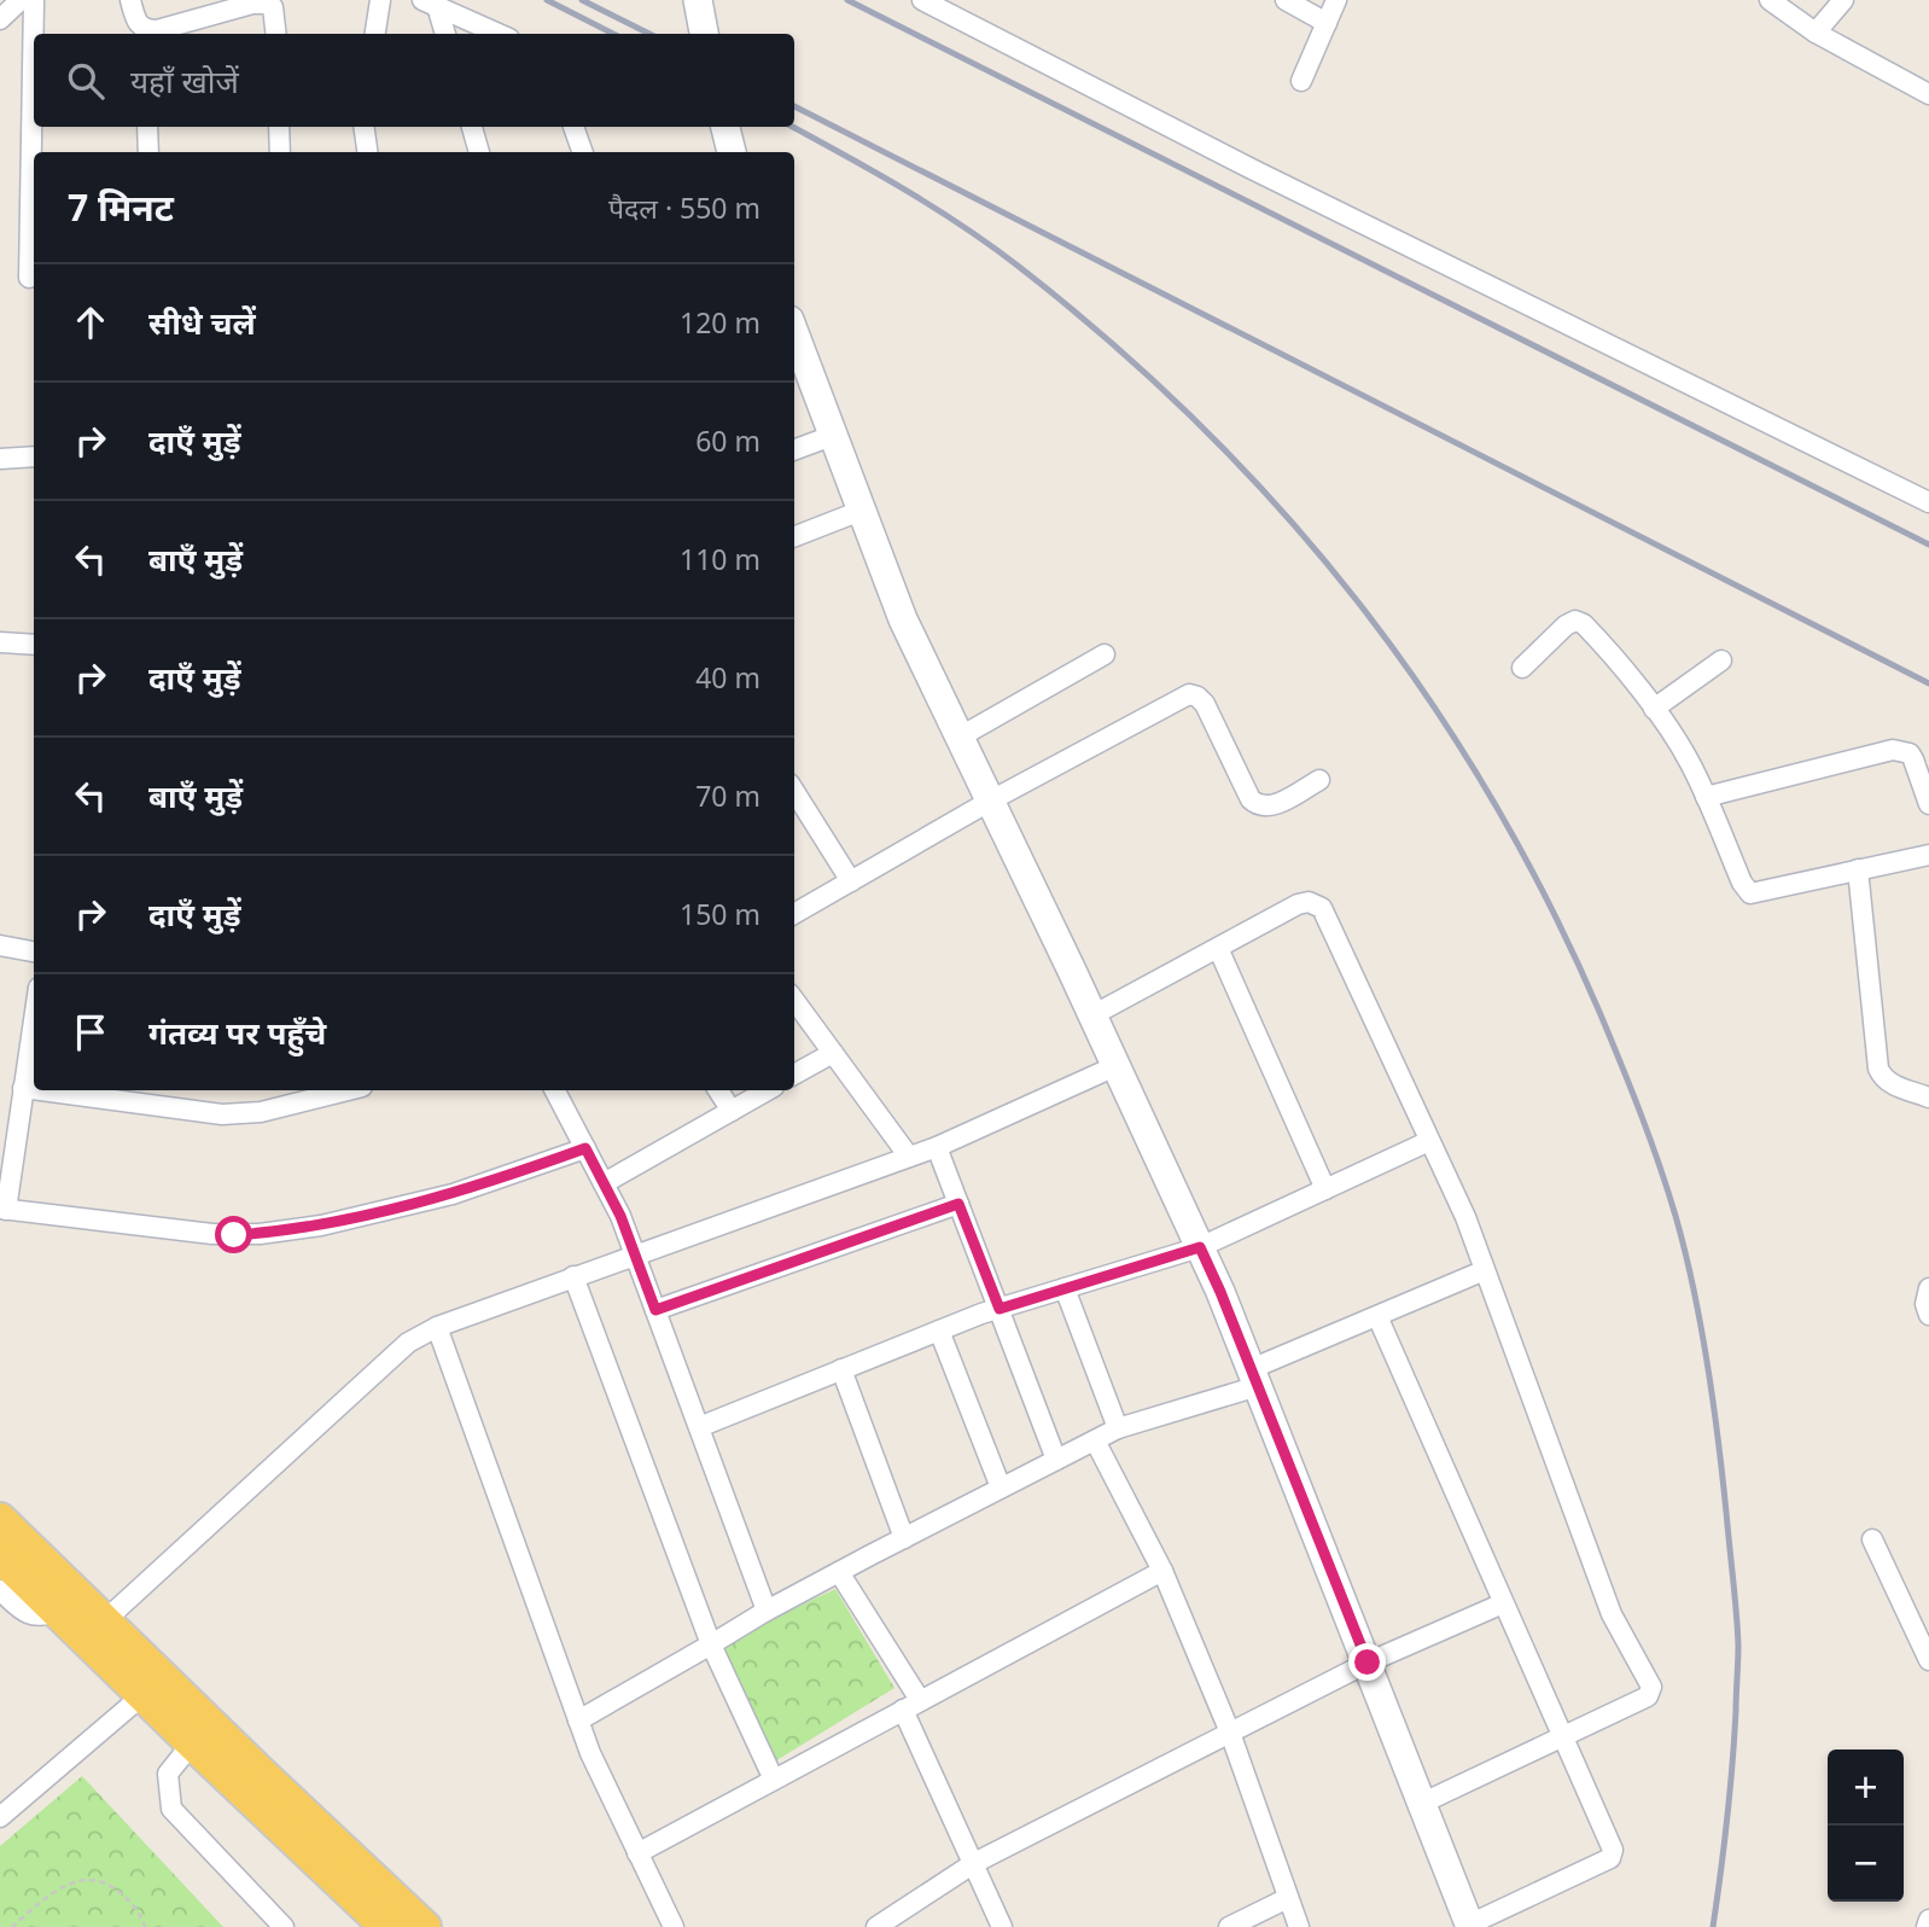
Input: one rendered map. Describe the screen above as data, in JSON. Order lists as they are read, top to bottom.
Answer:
{
  "page": {
    "search": "यहाँ खोजें",
    "heading": ["7 मिनट", "पैदल · 550 m"],
    "list": [
      ["सीधे चलें", "120 m"],
      ["दाएँ मुड़ें", "60 m"],
      ["बाएँ मुड़ें", "110 m"],
      ["दाएँ मुड़ें", "40 m"],
      ["बाएँ मुड़ें", "70 m"],
      ["दाएँ मुड़ें", "150 m"],
      "गंतव्य पर पहुँचे"
    ],
    "map_buttons": ["+", "−"]
  }
}
